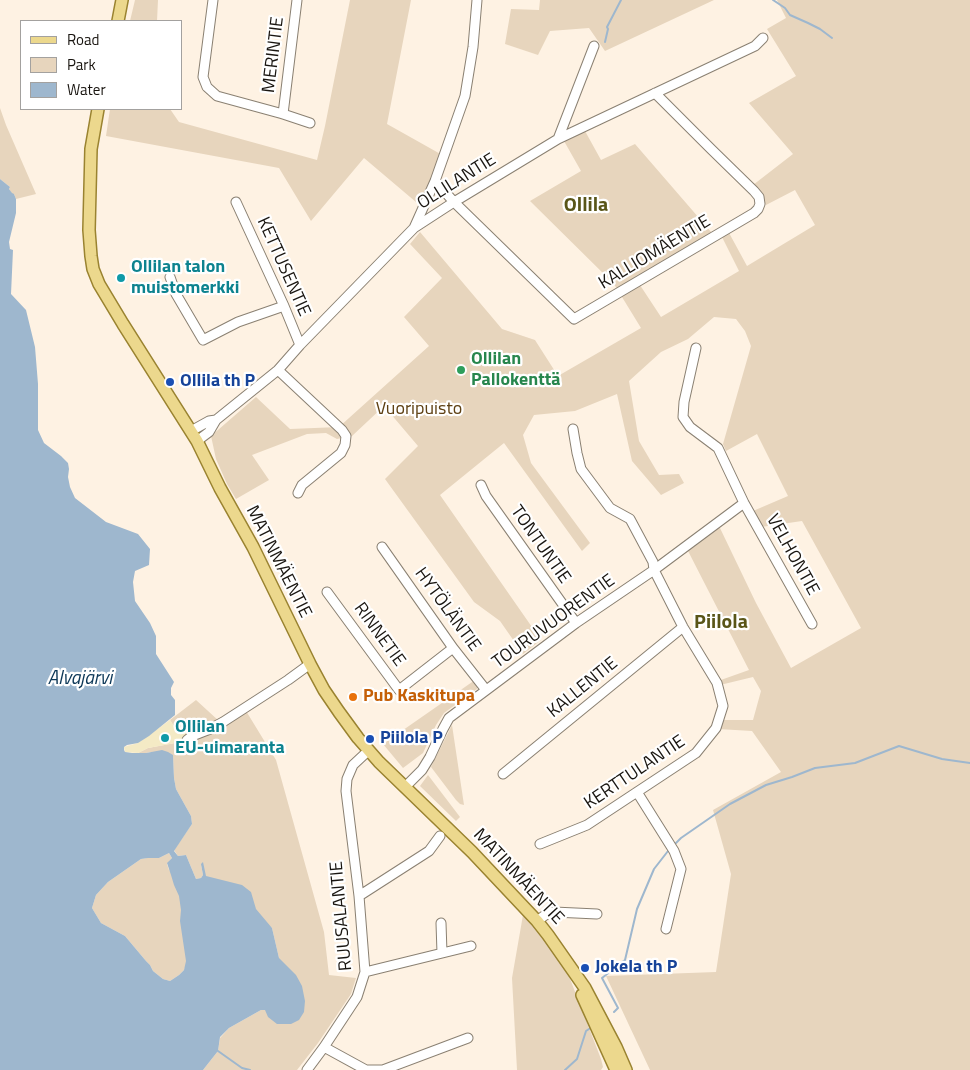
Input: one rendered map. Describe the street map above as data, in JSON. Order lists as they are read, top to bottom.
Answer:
{
  "streets": {
    "main road": ["MATINMÄENTIE"],
    "street": [
      "MERINTIE",
      "OLLILANTIE",
      "KALLIOMÄENTIE",
      "KETTUSENTIE",
      "TONTUNTIE",
      "VELHONTIE",
      "HYTÖLÄNTIE",
      "TOURUVUORENTIE",
      "RINNETIE",
      "KALLENTIE",
      "KERTTULANTIE",
      "RUUSALANTIE"
    ]
  },
  "crossings": [
    ["OLLILANTIE", "KALLIOMÄENTIE"],
    ["OLLILANTIE", "KETTUSENTIE"],
    ["OLLILANTIE", "MATINMÄENTIE"],
    ["TONTUNTIE", "TOURUVUORENTIE"],
    ["VELHONTIE", "TOURUVUORENTIE"],
    ["MATINMÄENTIE", "TOURUVUORENTIE"],
    ["MATINMÄENTIE", "RUUSALANTIE"],
    ["HYTÖLÄNTIE", "TOURUVUORENTIE"],
    ["HYTÖLÄNTIE", "RINNETIE"],
    ["TOURUVUORENTIE", "KERTTULANTIE"],
    ["KALLENTIE", "KERTTULANTIE"]
  ],
  "districts": ["Ollila", "Piilola"],
  "water": ["Alvajärvi"],
  "parks": ["Vuoripuisto"],
  "places": [
    "Ollilan talon muistomerkki",
    "Ollilan Pallokenttä",
    "Ollila th P",
    "Pub Kaskitupa",
    "Ollilan EU-uimaranta",
    "Piilola P",
    "Jokela th P"
  ],
  "legend": ["Road", "Park", "Water"]
}
